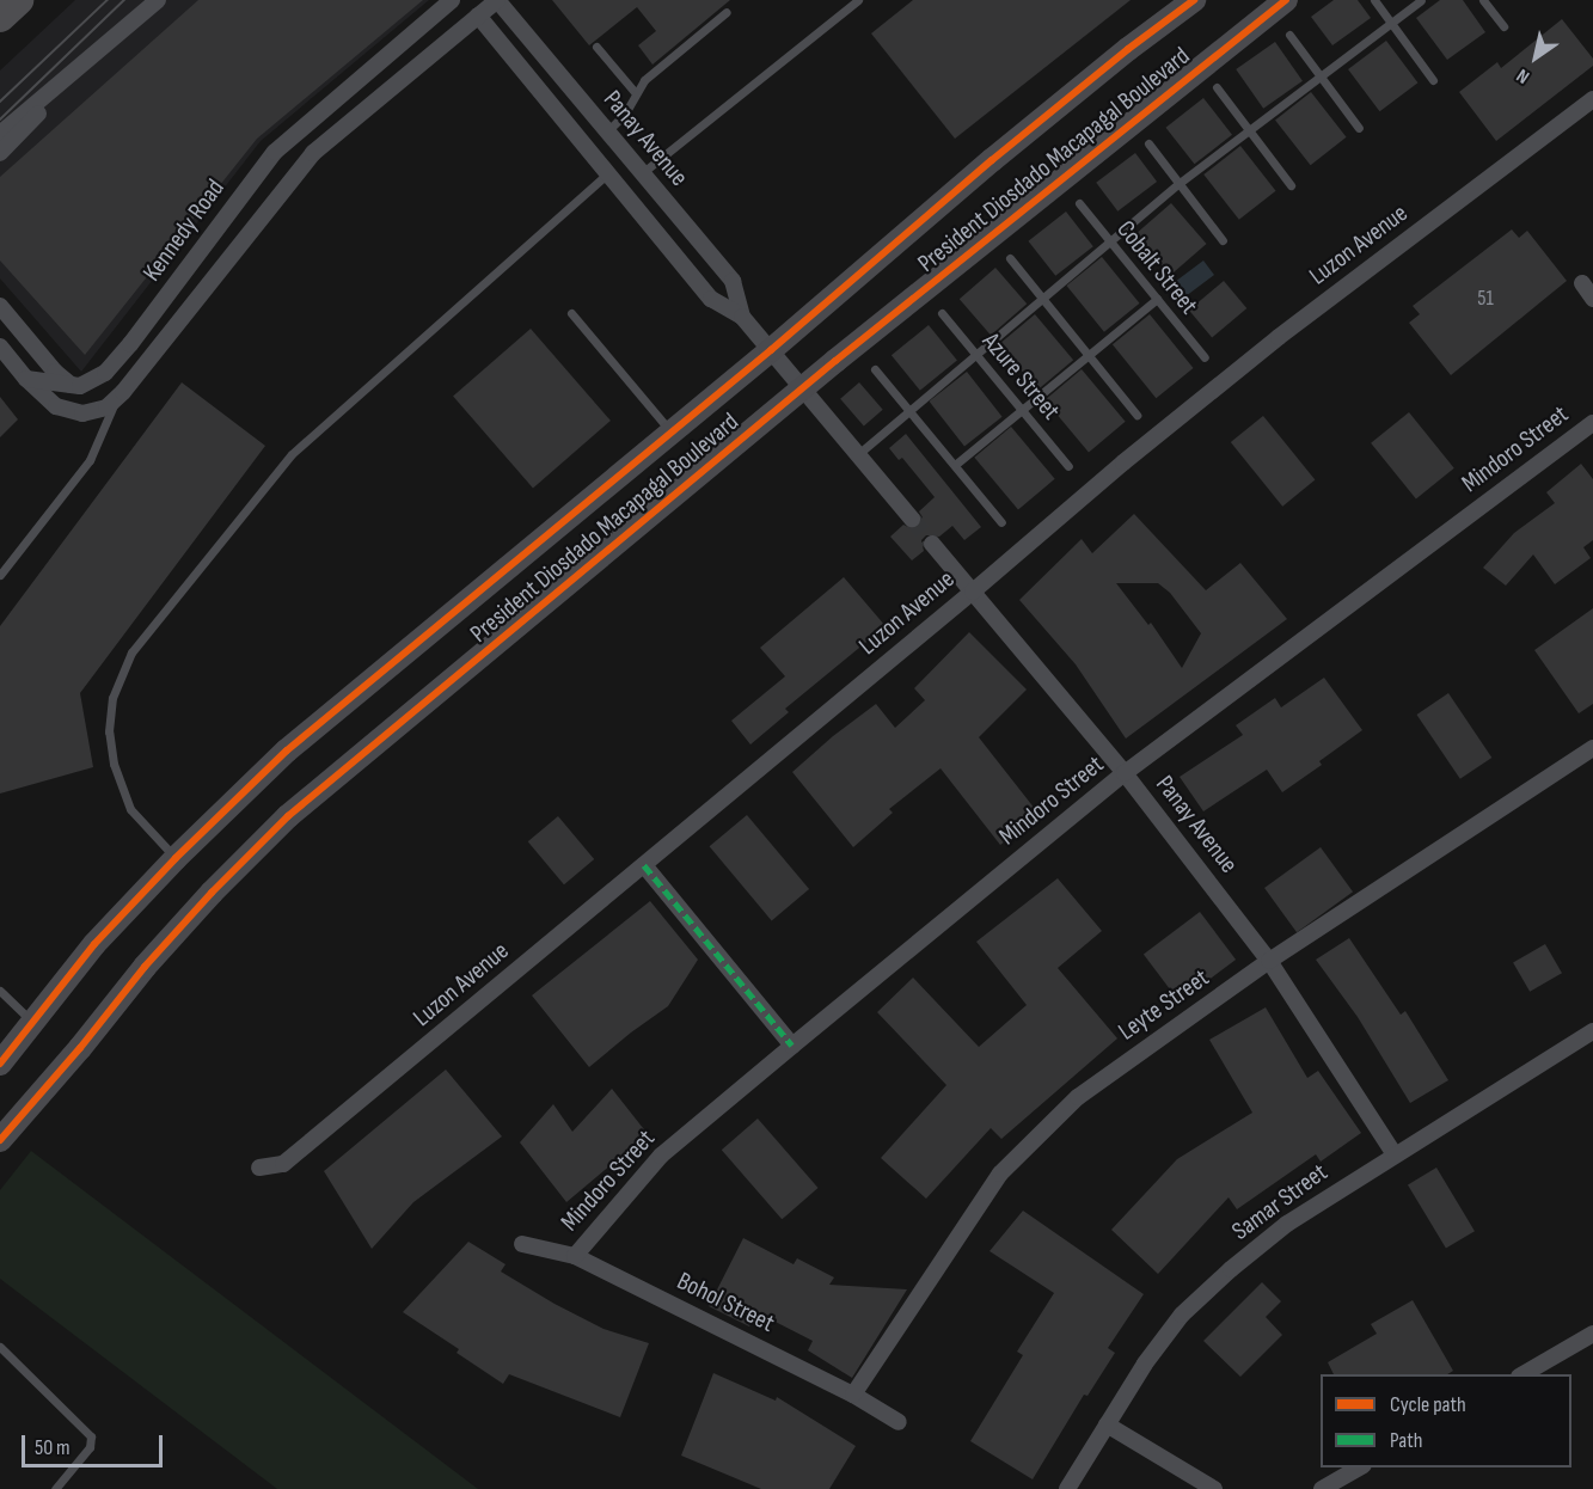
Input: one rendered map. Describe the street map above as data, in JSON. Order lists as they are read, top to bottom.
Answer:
{
  "streets": {
    "main road": ["President Diosdado Macapagal Boulevard"],
    "street": [
      "Panay Avenue",
      "Kennedy Road",
      "Luzon Avenue",
      "Mindoro Street",
      "Leyte Street",
      "Samar Street",
      "Bohol Street"
    ],
    "lane": ["Cobalt Street", "Azure Street"]
  },
  "crossings": [
    ["Panay Avenue", "President Diosdado Macapagal Boulevard"],
    ["Panay Avenue", "Kennedy Road"],
    ["Panay Avenue", "Luzon Avenue"],
    ["Panay Avenue", "Mindoro Street"],
    ["Panay Avenue", "Leyte Street"],
    ["Panay Avenue", "Samar Street"],
    ["Mindoro Street", "Bohol Street"],
    ["Leyte Street", "Bohol Street"]
  ],
  "house_numbers": ["51"],
  "legend": ["Cycle path", "Path"],
  "scale_bar": "50 m",
  "north": "bottom left"
}
